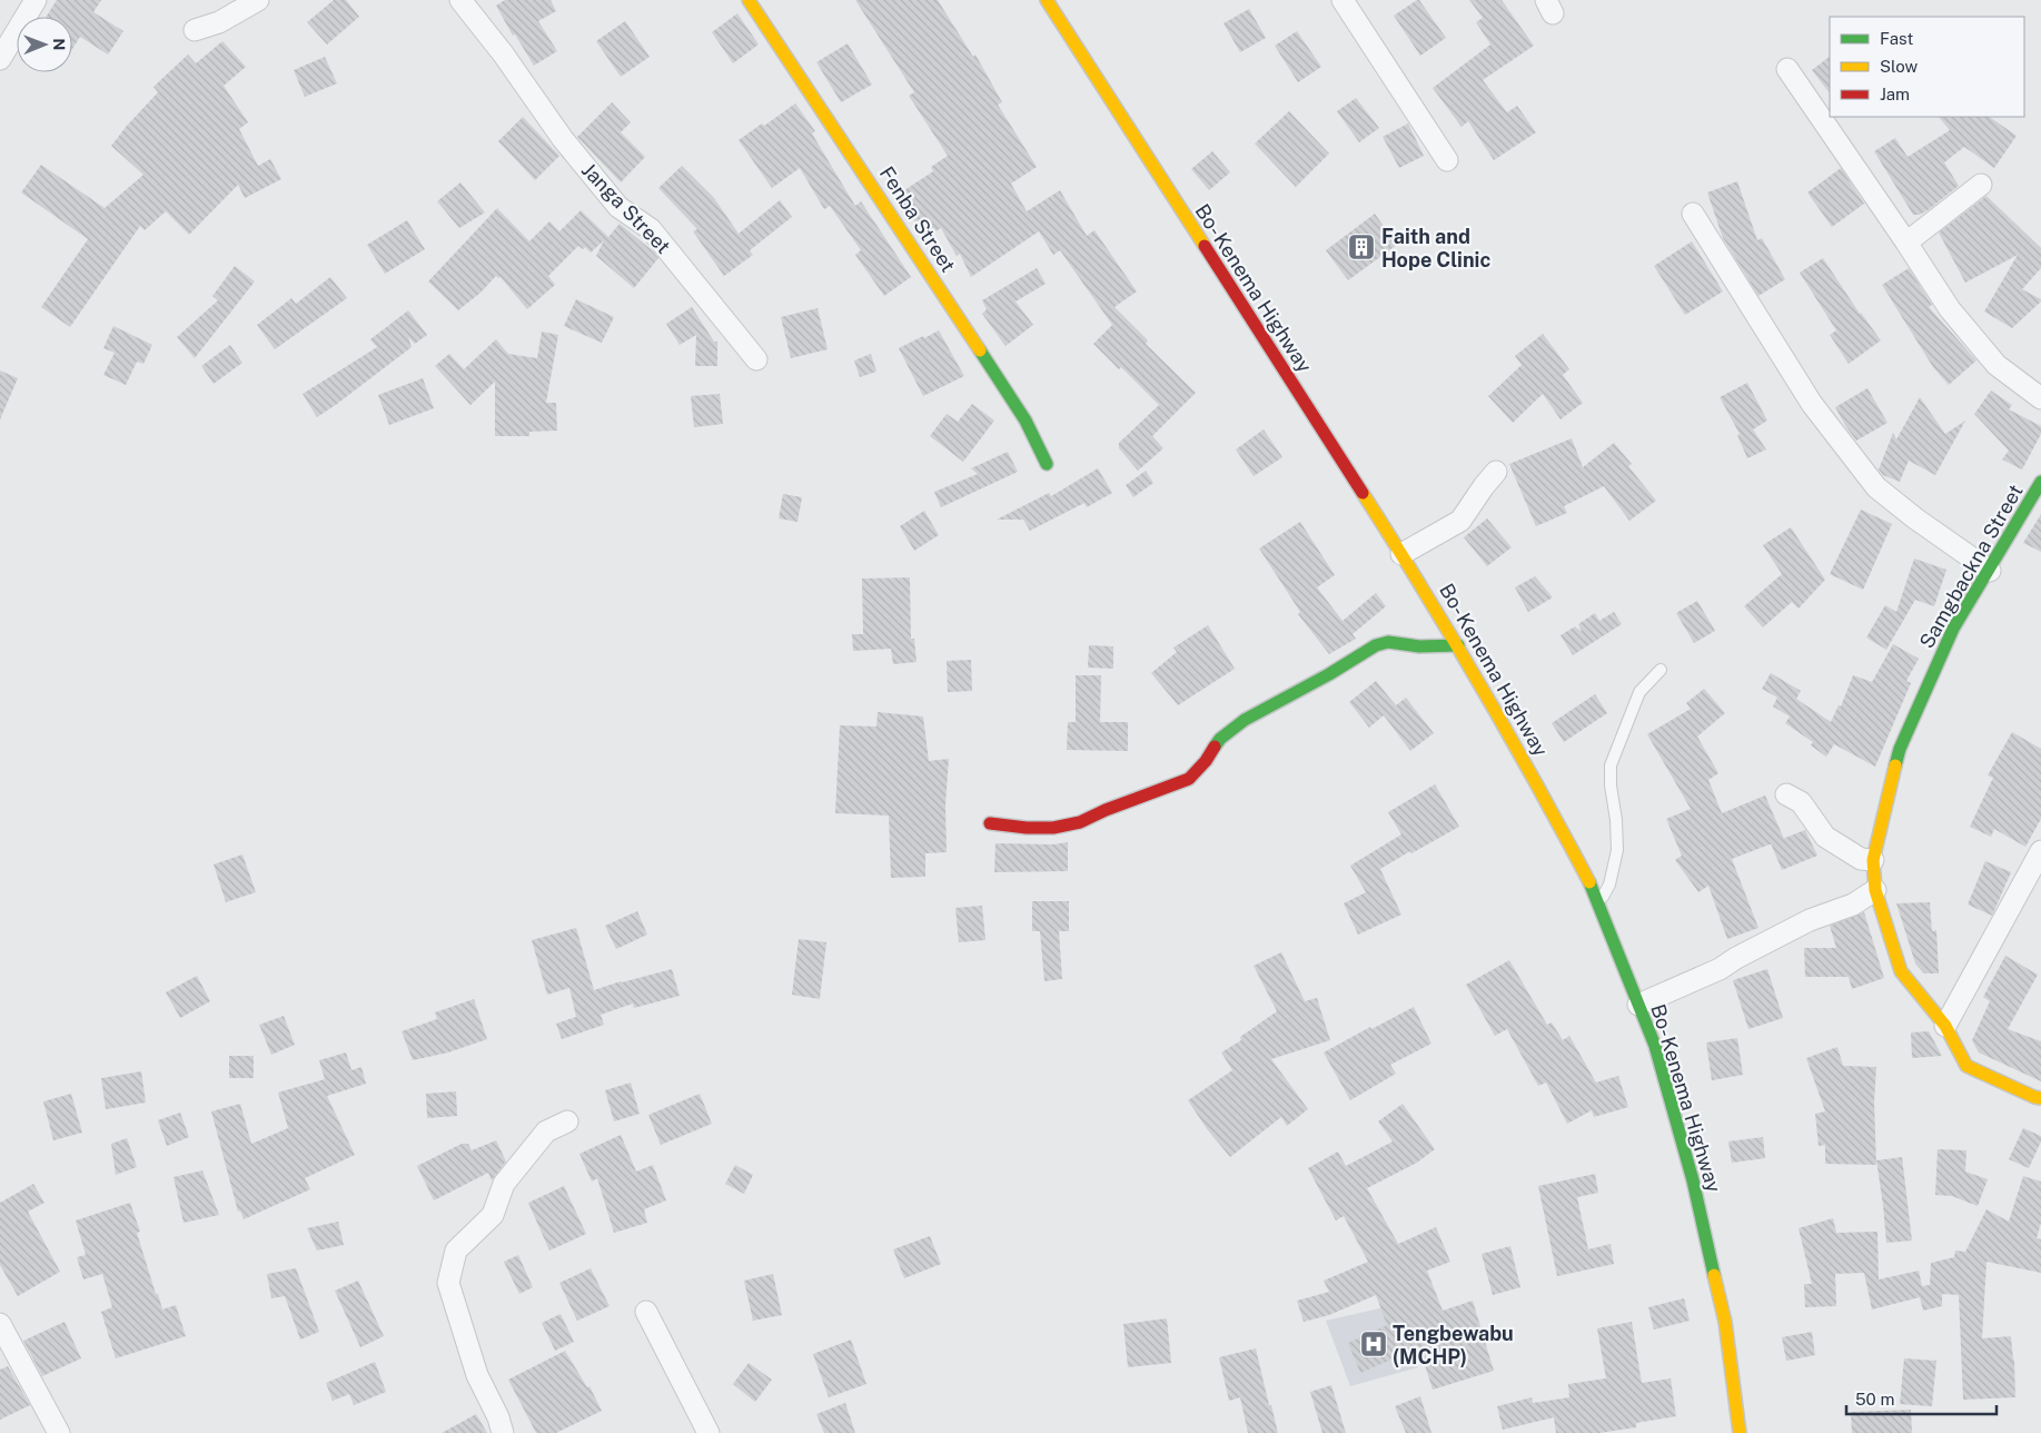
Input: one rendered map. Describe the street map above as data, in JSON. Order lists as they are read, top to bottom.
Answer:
{
  "streets": {
    "main road": ["Fenba Street", "Bo- Kenema Highway", "Samgbackna Street"],
    "street": ["Janga Street"]
  },
  "places": {
    "building": ["Faith and Hope Clinic"],
    "hospital": ["Tengbewabu (MCHP)"]
  },
  "legend": ["Fast", "Slow", "Jam"],
  "scale_bar": "50 m",
  "north": "right"
}
